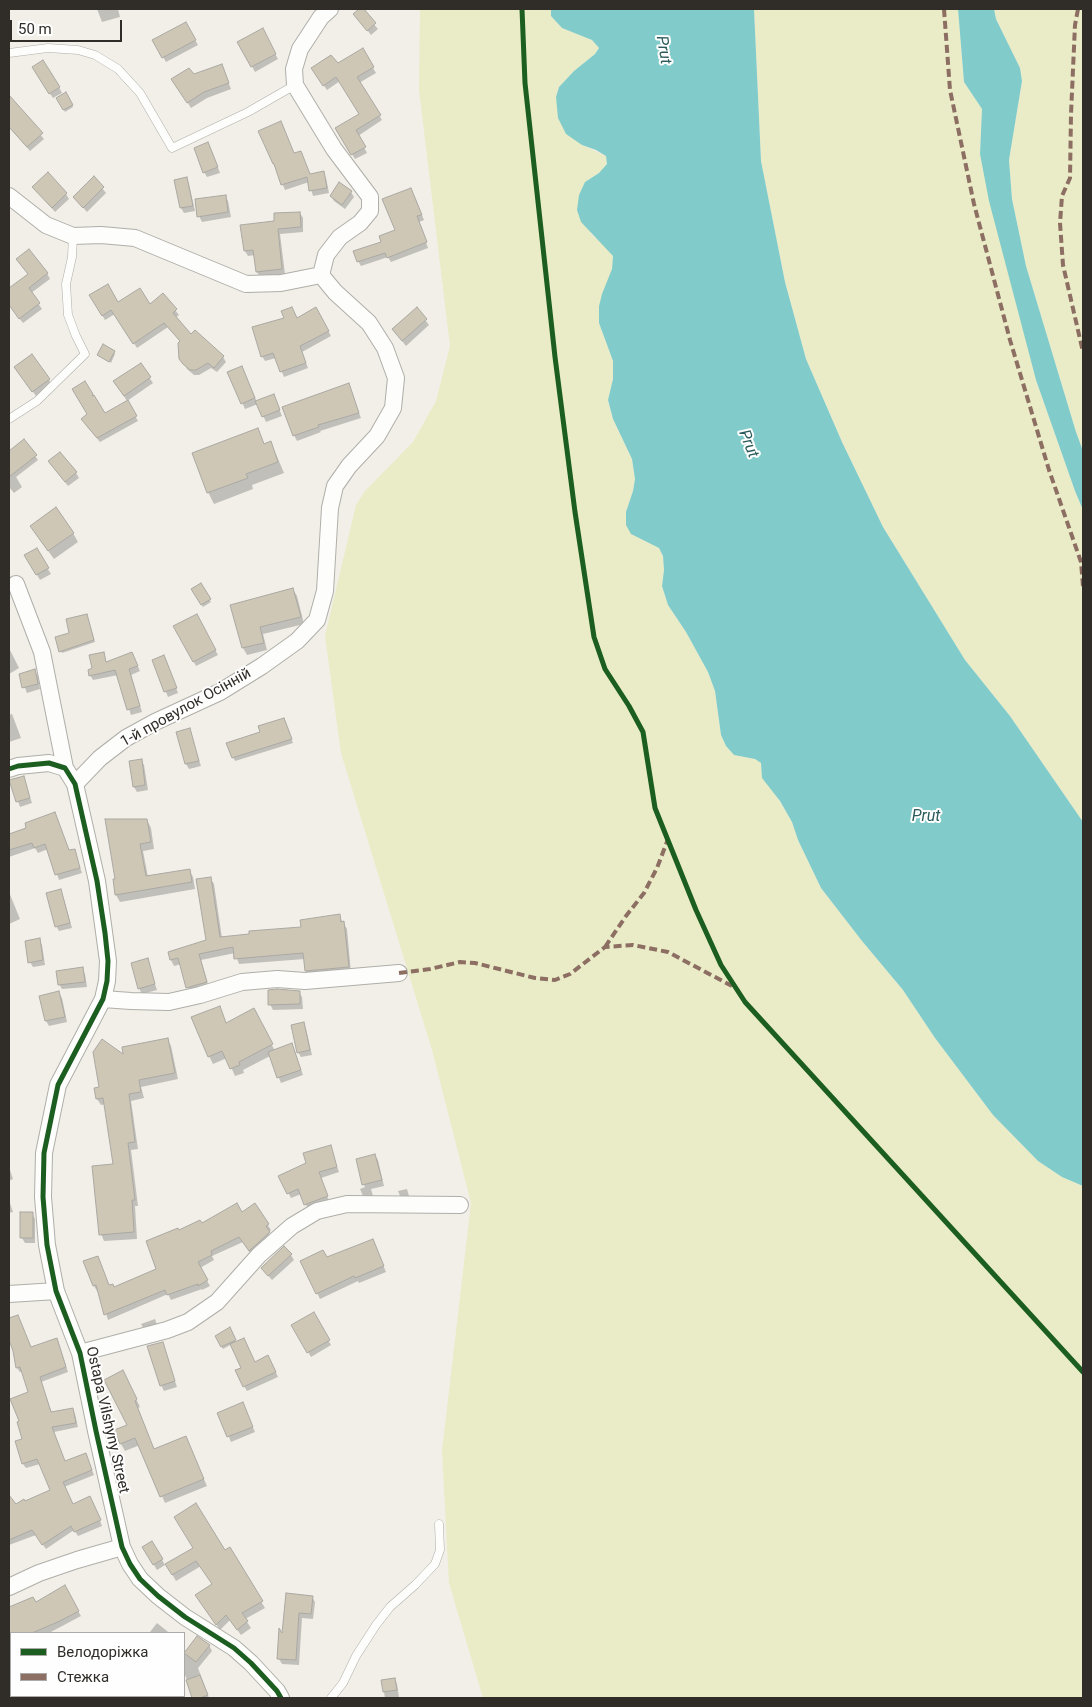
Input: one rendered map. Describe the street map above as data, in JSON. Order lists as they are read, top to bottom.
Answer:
{
  "streets": {
    "street": ["1-й провулок Осінній", "Ostapa Vilshyny Street"]
  },
  "crossings": [
    ["1-й провулок Осінній", "Ostapa Vilshyny Street"]
  ],
  "water": ["Prut"],
  "legend": ["Велодоріжка", "Стежка"],
  "scale_bar": "50 m"
}
